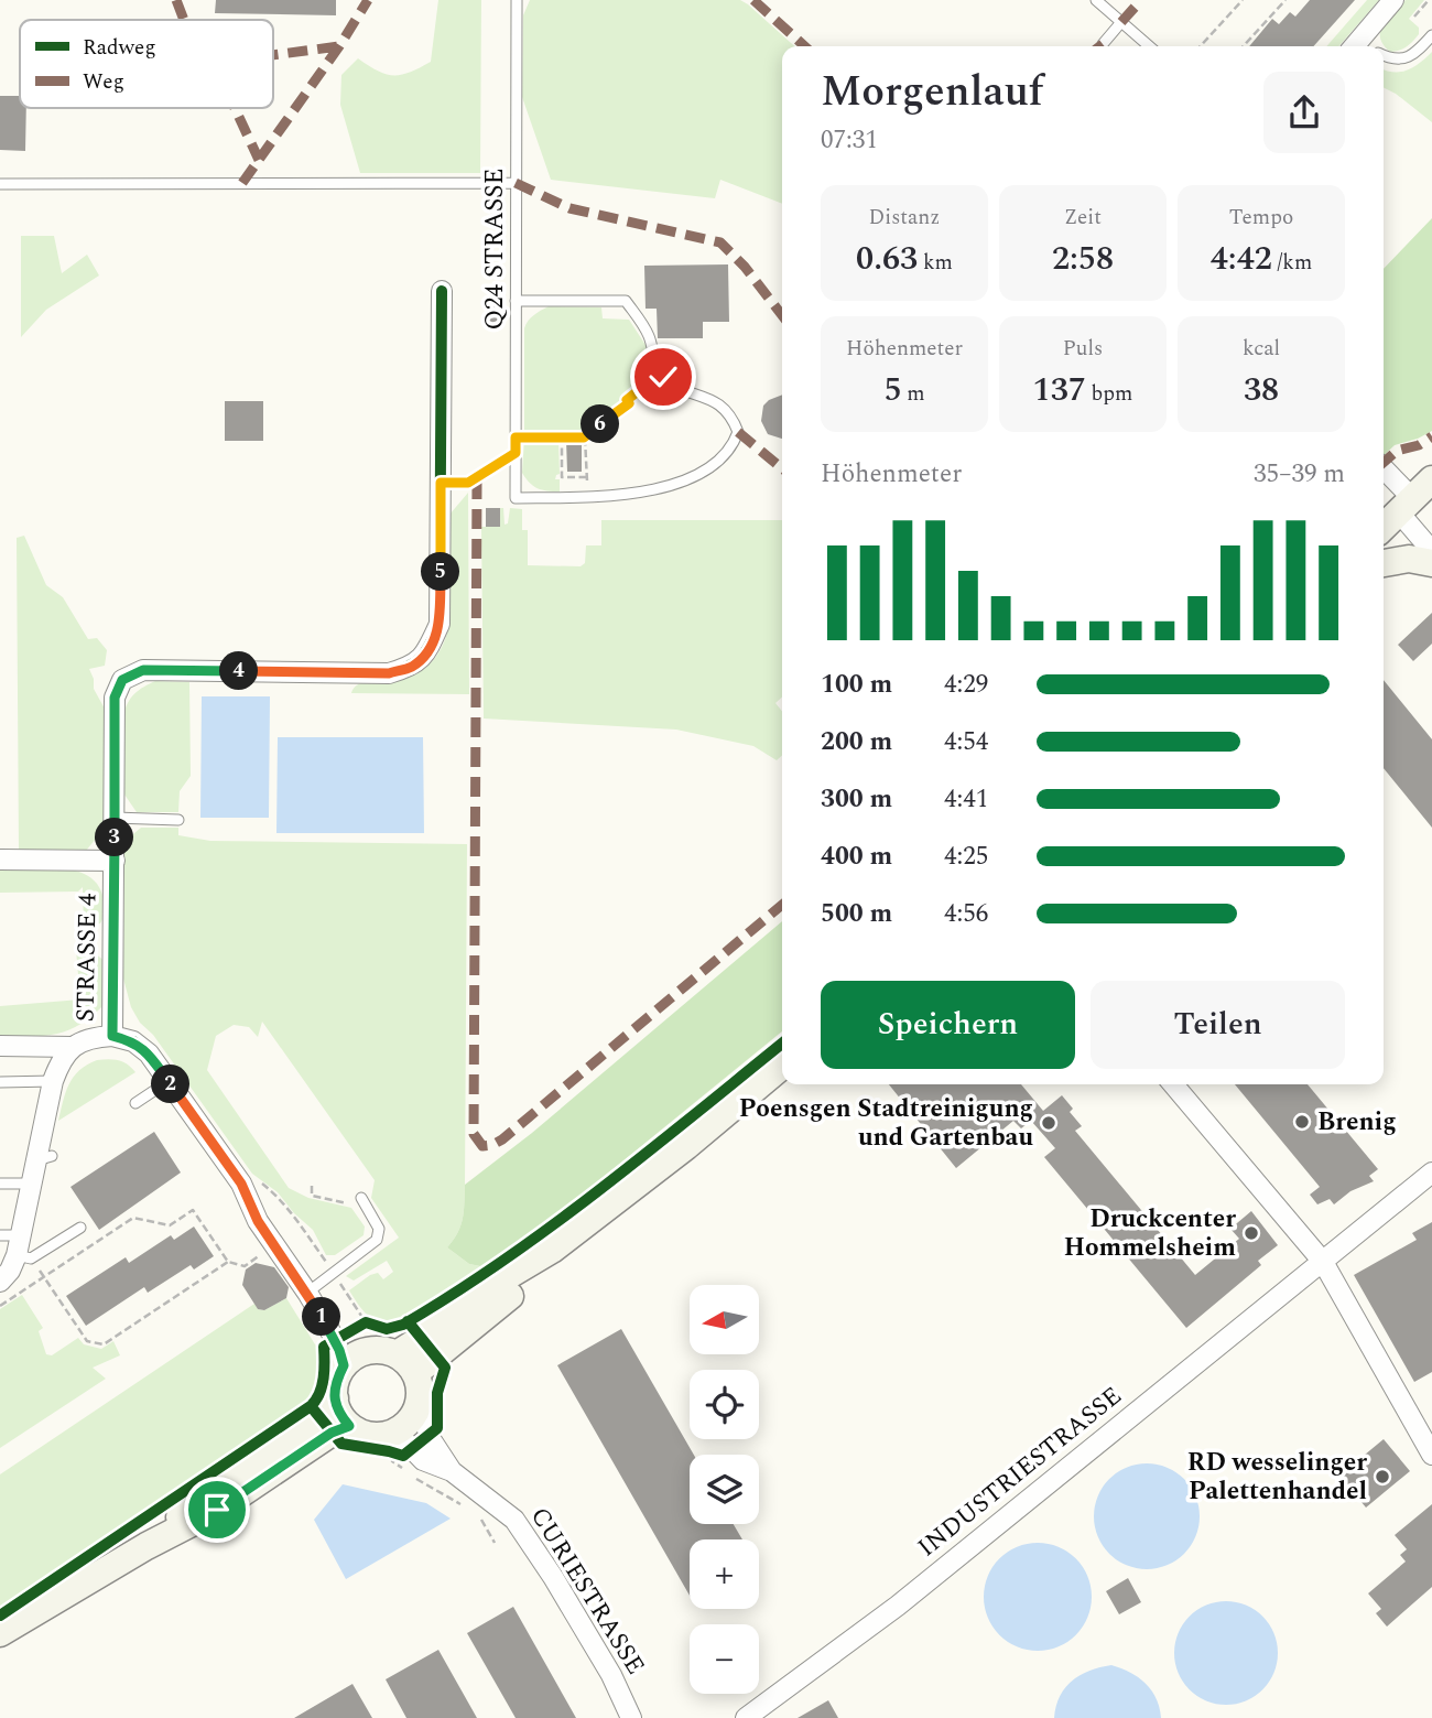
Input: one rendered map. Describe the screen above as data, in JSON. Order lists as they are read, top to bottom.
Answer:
{
  "streets": {
    "street": ["STRASSE 4", "INDUSTRIESTRASSE", "CURIESTRASSE"],
    "lane": ["Q24 STRASSE"]
  },
  "places": [
    "Brenig",
    "Poensgen Stadtreinigung und Gartenbau",
    "Druckcenter Hommelsheim",
    "RD wesselinger Palettenhandel"
  ],
  "legend": ["Radweg", "Weg"],
  "north": "left",
  "page": {
    "heading": ["Morgenlauf", "07:31"],
    "stats": [
      ["Distanz", "0.63 km"],
      ["Zeit", "2:58"],
      ["Tempo", "4:42 /km"],
      ["Höhenmeter", "5 m"],
      ["Puls", "137 bpm"],
      ["kcal", "38"]
    ],
    "pins": [
      "6",
      "5",
      "4",
      "3",
      "2",
      "1"
    ],
    "chart": ["Höhenmeter", "35–39 m"],
    "list": [
      {
        "name": "100 m",
        "note": "4:29"
      },
      {
        "name": "200 m",
        "note": "4:54"
      },
      {
        "name": "300 m",
        "note": "4:41"
      },
      {
        "name": "400 m",
        "note": "4:25"
      },
      {
        "name": "500 m",
        "note": "4:56"
      }
    ],
    "buttons": ["Speichern", "Teilen"],
    "map_buttons": ["+", "−"]
  }
}
